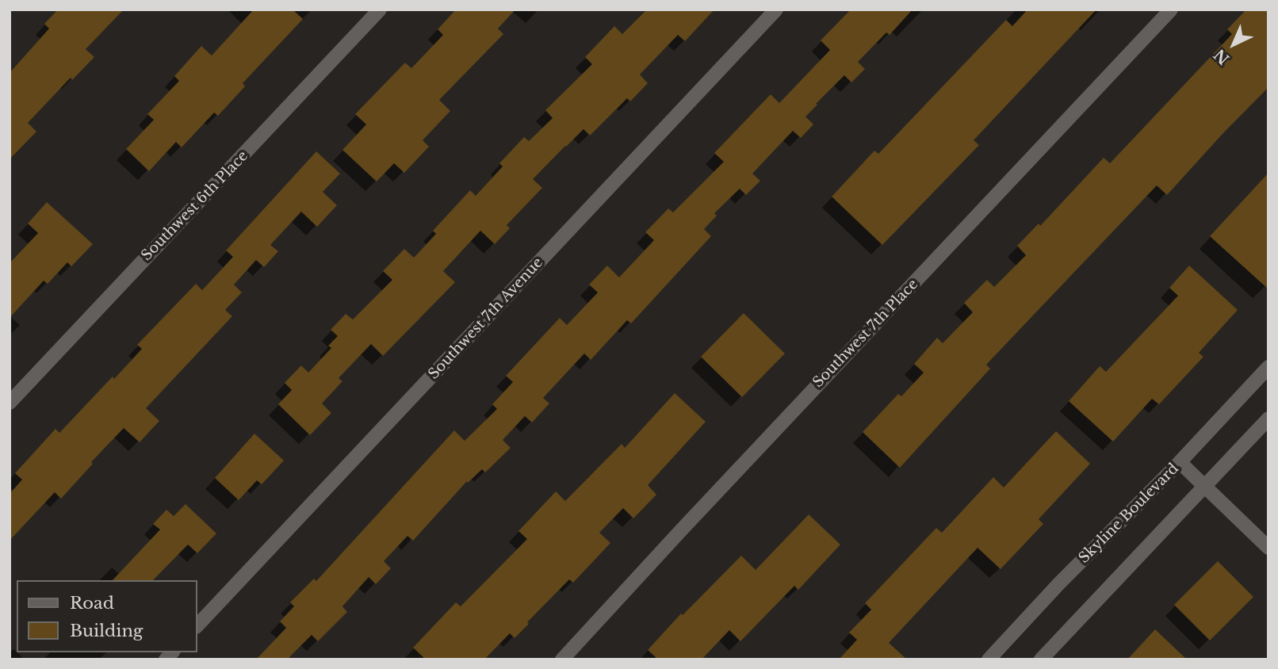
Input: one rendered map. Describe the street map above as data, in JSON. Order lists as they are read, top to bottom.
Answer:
{
  "streets": {
    "street": [
      "Southwest 6th Place",
      "Southwest 7th Avenue",
      "Southwest 7th Place",
      "Skyline Boulevard"
    ]
  },
  "legend": ["Road", "Building"],
  "north": "bottom left"
}
